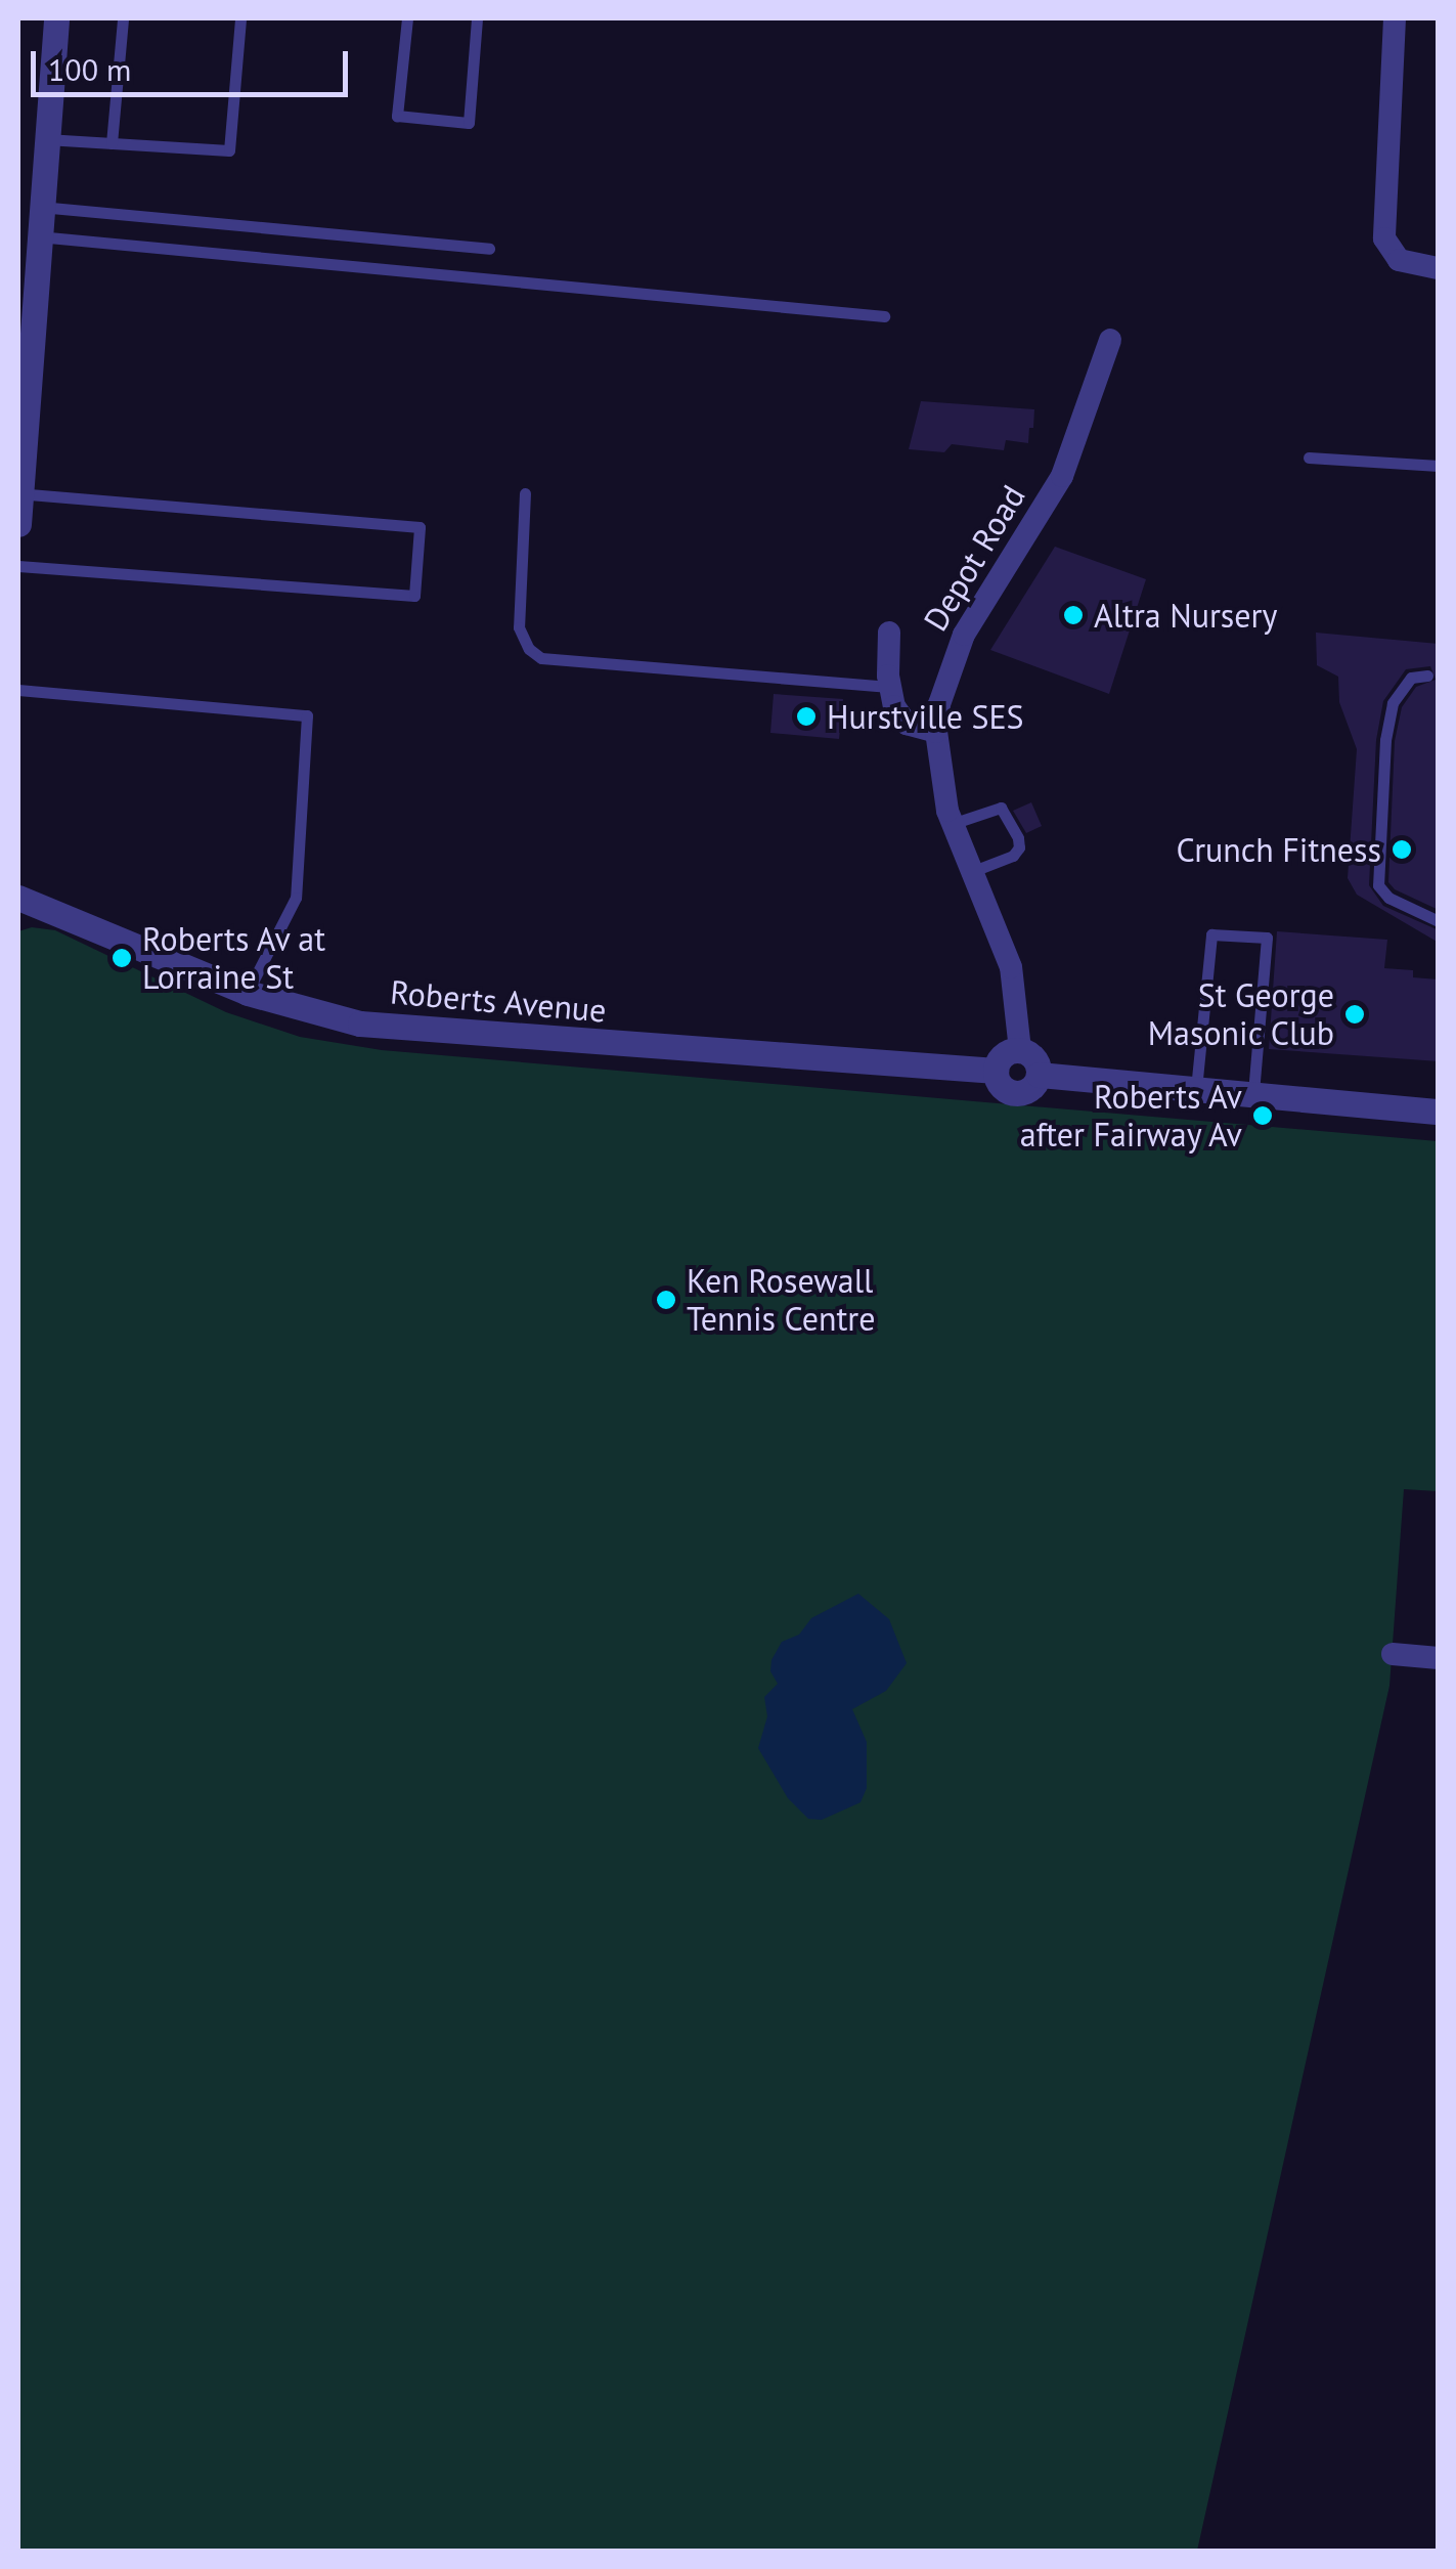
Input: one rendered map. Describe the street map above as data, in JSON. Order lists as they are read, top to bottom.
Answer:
{
  "streets": {
    "street": ["Depot Road", "Roberts Avenue"]
  },
  "crossings": [
    ["Depot Road", "Roberts Avenue"]
  ],
  "places": [
    "Altra Nursery",
    "Hurstville SES",
    "Crunch Fitness",
    "Roberts Av at Lorraine St",
    "St George Masonic Club",
    "Roberts Av after Fairway Av",
    "Ken Rosewall Tennis Centre"
  ],
  "scale_bar": "100 m"
}
